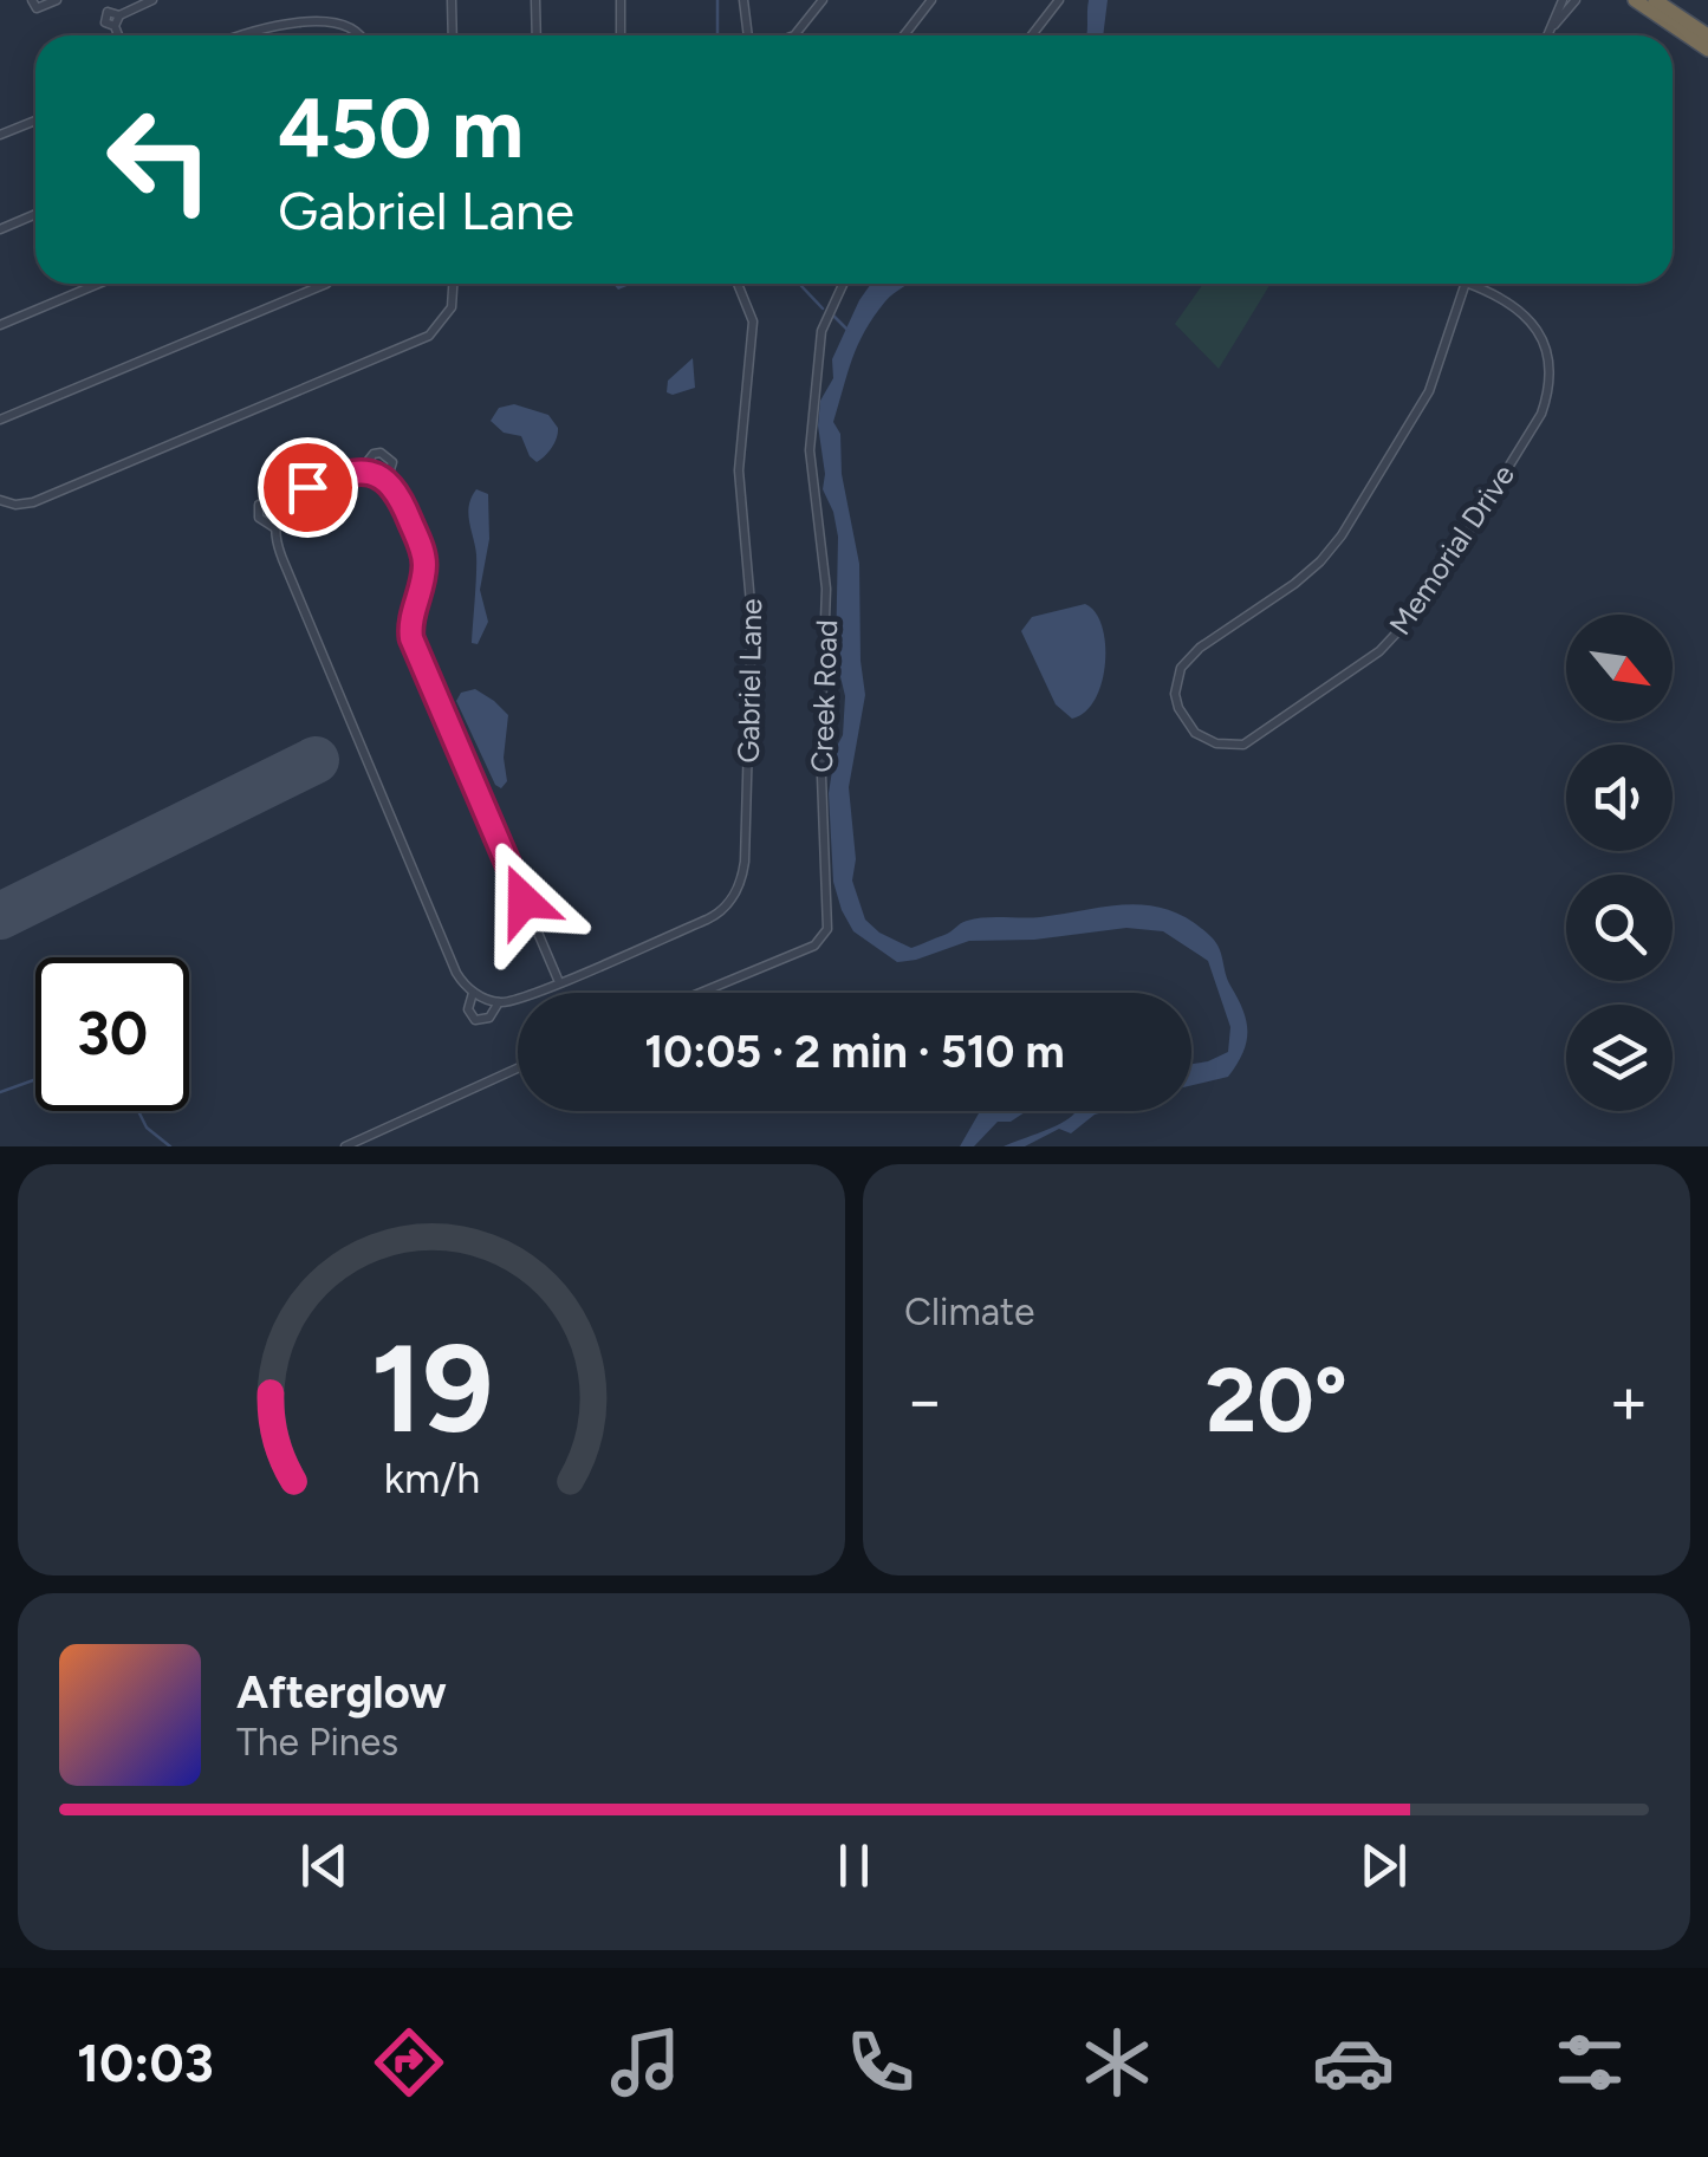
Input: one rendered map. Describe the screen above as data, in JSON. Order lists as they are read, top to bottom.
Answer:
{
  "streets": {
    "street": ["Memorial Drive", "Gabriel Lane", "Creek Road"]
  },
  "north": "bottom right",
  "page": {
    "turn": ["450 m", "Gabriel Lane"],
    "limit": "30",
    "trip": "10:05 · 2 min · 510 m",
    "tile": "Climate",
    "heat": ["−", "20°", "+"],
    "song": ["Afterglow", "The Pines"],
    "tabs": "10:03",
    "gauge": ["19", "km/h"]
  }
}
